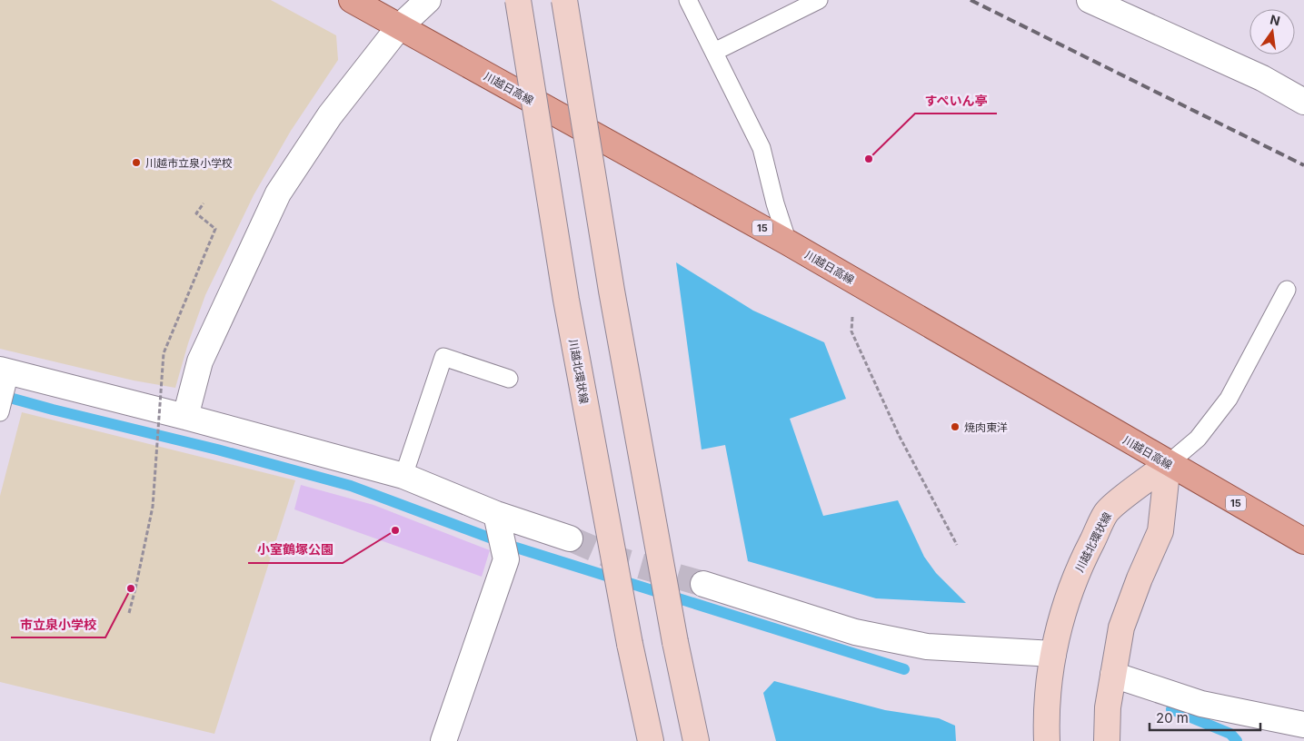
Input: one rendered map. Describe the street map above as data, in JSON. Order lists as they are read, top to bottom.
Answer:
{
  "streets": {
    "main road": ["川越日高線", "15", "川越北環状線"]
  },
  "crossings": [
    ["川越日高線", "川越北環状線"]
  ],
  "places": [
    "すぺいん亭",
    "川越市立泉小学校",
    "焼肉東洋",
    "小室鶴塚公園",
    "市立泉小学校"
  ],
  "scale_bar": "20 m",
  "north": "top"
}
